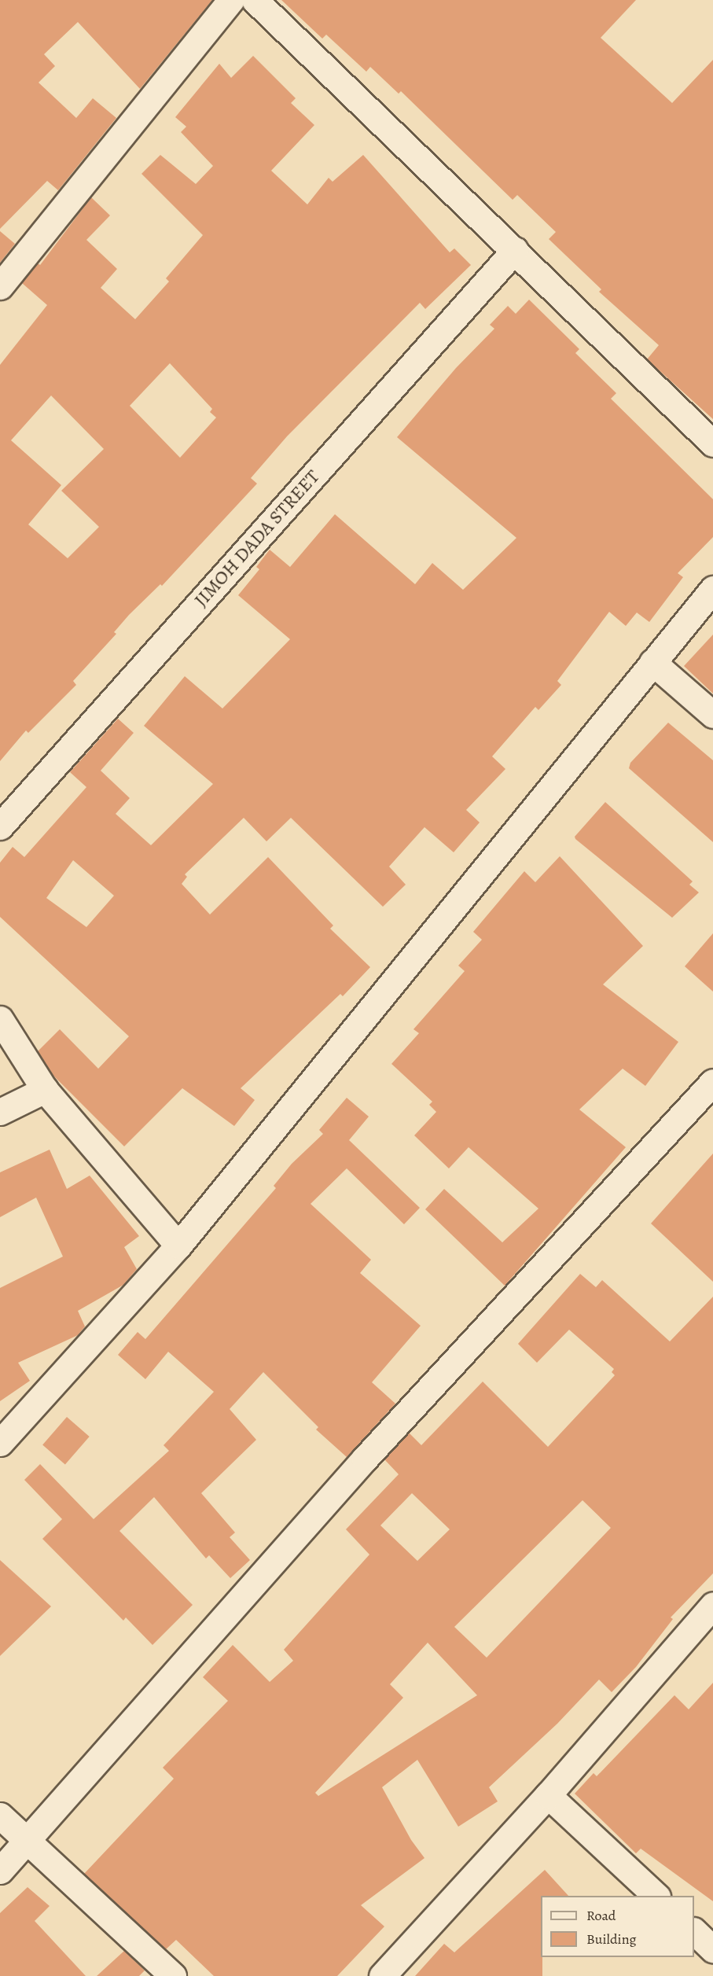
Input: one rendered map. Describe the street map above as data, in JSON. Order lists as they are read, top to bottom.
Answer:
{
  "streets": {
    "street": ["JIMOH DADA STREET"]
  },
  "legend": ["Road", "Building"]
}
